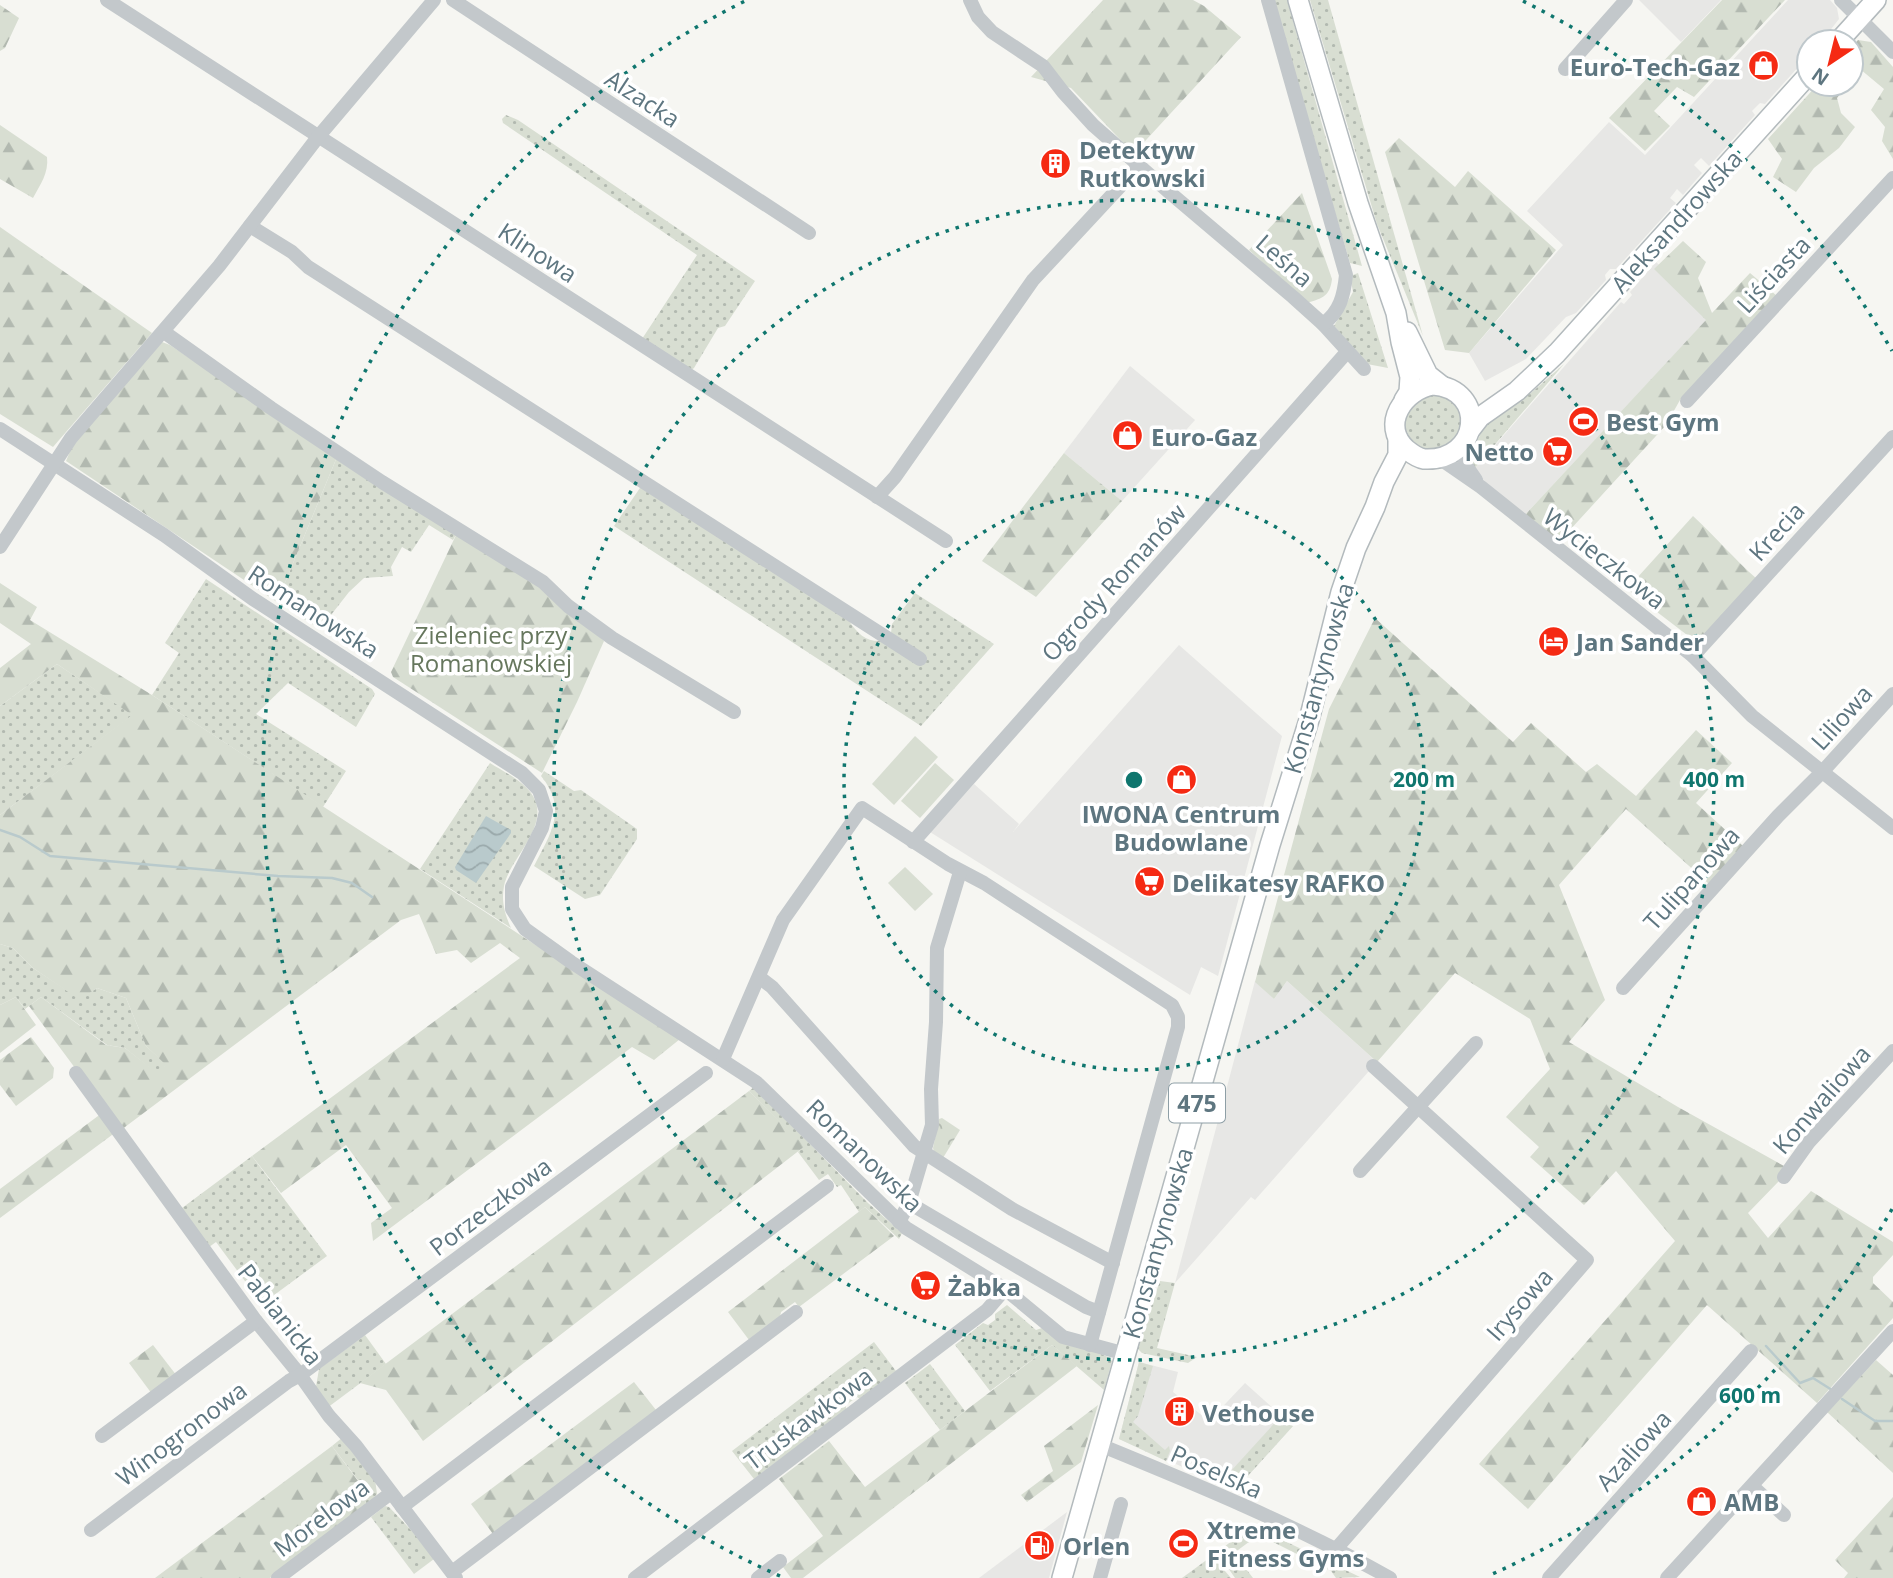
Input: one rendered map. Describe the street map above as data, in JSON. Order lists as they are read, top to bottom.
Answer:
{
  "streets": {
    "main road": ["Aleksandrowska", "Konstantynowska", "475"],
    "street": [
      "Alzacka",
      "Klinowa",
      "Leśna",
      "Liściasta",
      "Krecia",
      "Wycieczkowa",
      "Ogrody Romanów",
      "Romanowska",
      "Liliowa",
      "Tulipanowa",
      "Konwaliowa",
      "Porzeczkowa",
      "Irysowa",
      "Pabianicka",
      "Truskawkowa",
      "Winogronowa",
      "Azaliowa",
      "Poselska",
      "Morelowa"
    ]
  },
  "crossings": [
    ["Aleksandrowska", "Wycieczkowa"],
    ["Aleksandrowska", "Konstantynowska"],
    ["Aleksandrowska", "475"],
    ["Leśna", "Ogrody Romanów"],
    ["Krecia", "Wycieczkowa"],
    ["Wycieczkowa", "Konstantynowska"],
    ["Wycieczkowa", "Liliowa"],
    ["Wycieczkowa", "Tulipanowa"],
    ["Wycieczkowa", "475"],
    ["Romanowska", "Konstantynowska"],
    ["Romanowska", "Truskawkowa"],
    ["Konstantynowska", "475"],
    ["Konstantynowska", "Poselska"],
    ["Liliowa", "Tulipanowa"],
    ["Porzeczkowa", "Pabianicka"],
    ["Porzeczkowa", "Winogronowa"],
    ["Irysowa", "Poselska"],
    ["Pabianicka", "Winogronowa"],
    ["Pabianicka", "Morelowa"]
  ],
  "parks": ["Zieleniec przy Romanowskiej"],
  "places": {
    "shop": [
      "Euro-Tech-Gaz",
      "Euro-Gaz",
      "IWONA Centrum Budowlane",
      "AMB"
    ],
    "building": ["Detektyw Rutkowski", "Vethouse"],
    "sports": ["Best Gym", "Xtreme Fitness Gyms"],
    "supermarket": ["Netto", "Delikatesy RAFKO", "Żabka"],
    "hotel": ["Jan Sander"],
    "fuel station": ["Orlen"]
  },
  "north": "bottom left",
  "rings": ["200 m", "400 m", "600 m"]
}
